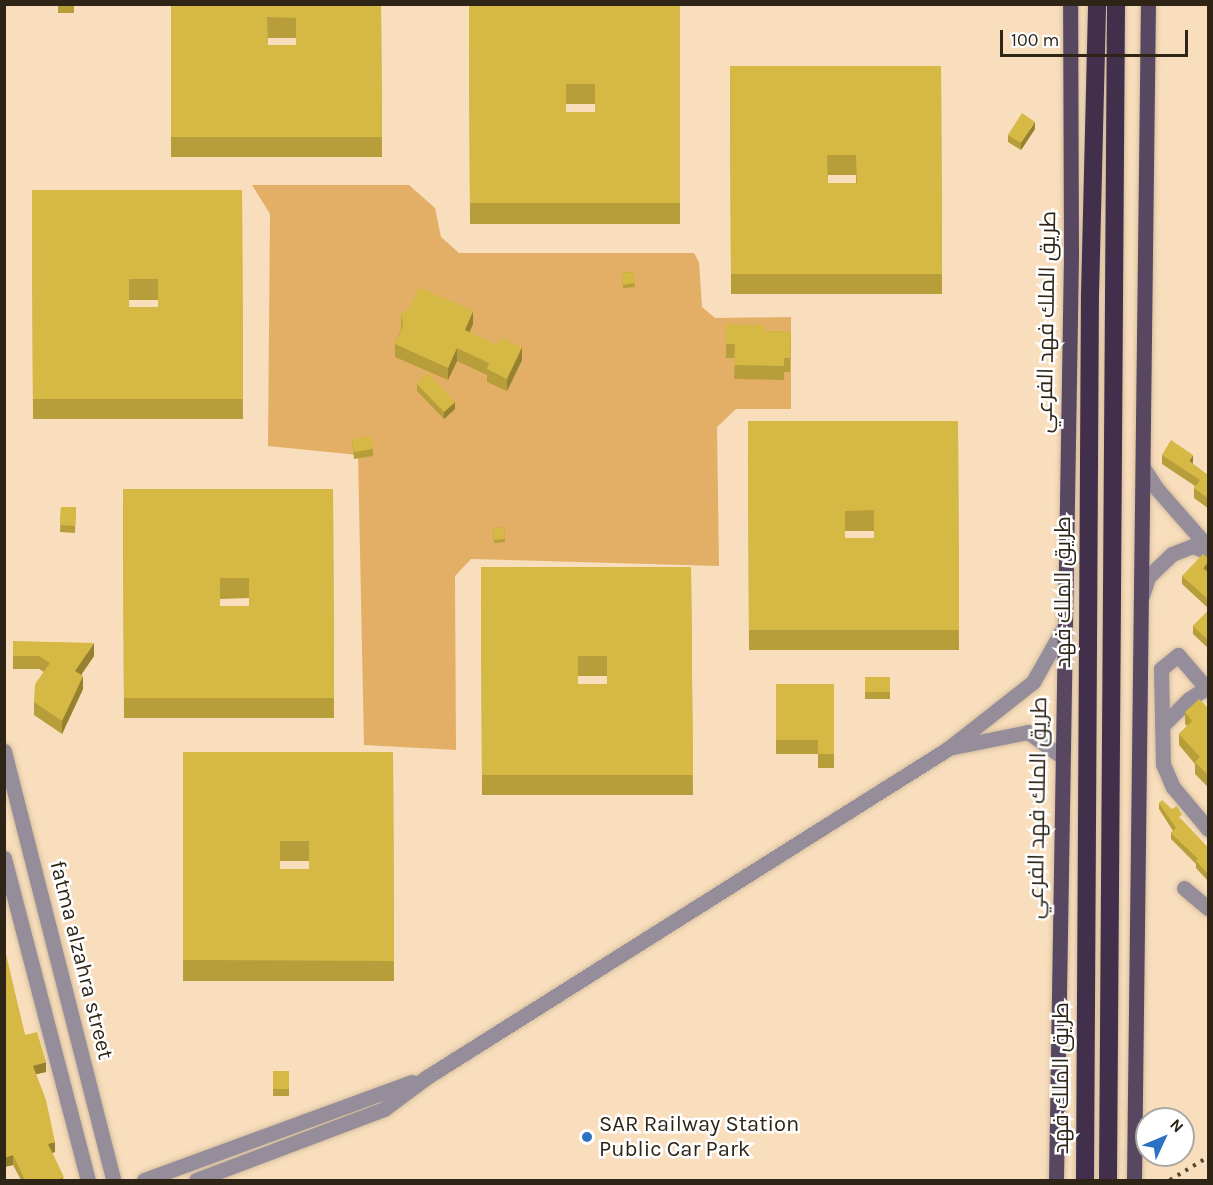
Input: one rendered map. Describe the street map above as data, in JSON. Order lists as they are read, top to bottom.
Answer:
{
  "streets": {
    "highway": ["طريق الملك فهد"],
    "main road": ["طريق الملك فهد الفرعي"],
    "street": ["fatma alzahra street"]
  },
  "places": ["SAR Railway Station Public Car Park"],
  "scale_bar": "100 m",
  "north": "top right"
}
